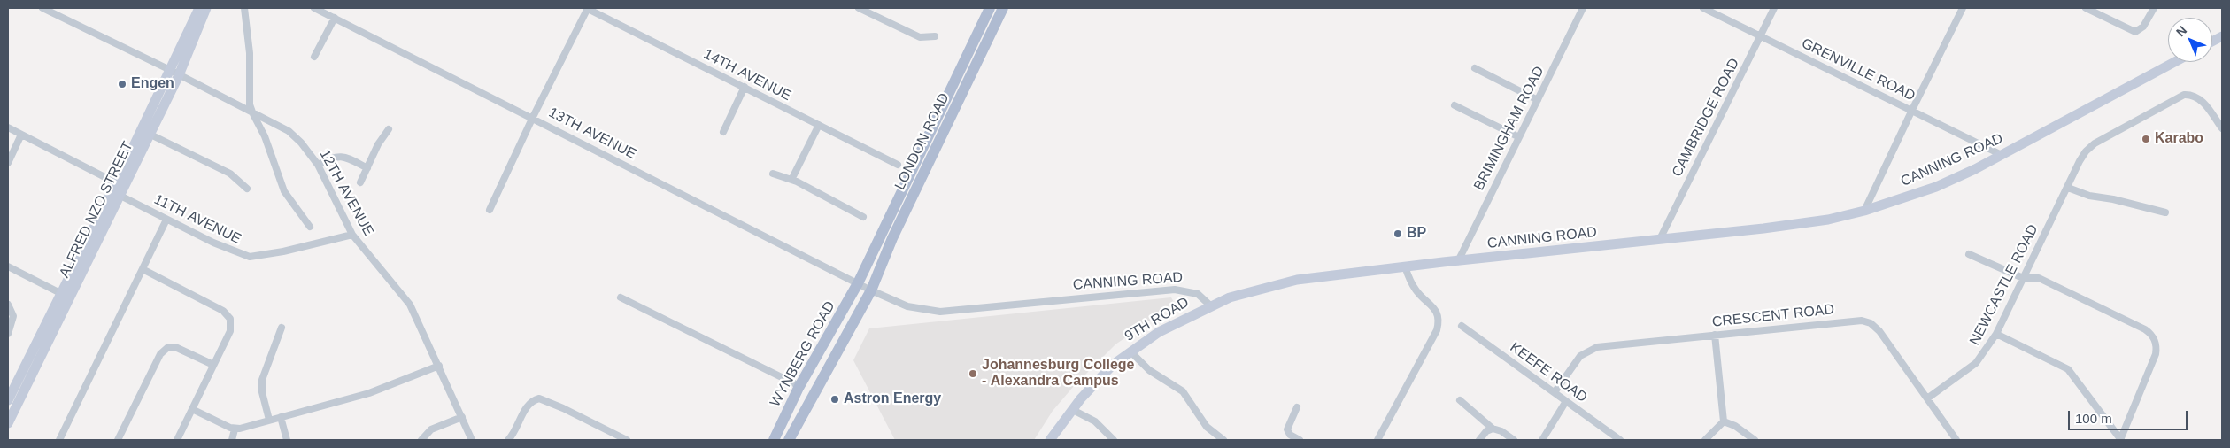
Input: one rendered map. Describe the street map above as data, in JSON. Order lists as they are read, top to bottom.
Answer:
{
  "streets": {
    "main road": [
      "LONDON ROAD",
      "CANNING ROAD",
      "ALFRED NZO STREET",
      "9TH ROAD",
      "WYNBERG ROAD"
    ],
    "street": [
      "GRENVILLE ROAD",
      "14TH AVENUE",
      "CAMBRIDGE ROAD",
      "BRIMINGHAM ROAD",
      "13TH AVENUE",
      "12TH AVENUE",
      "11TH AVENUE",
      "NEWCASTLE ROAD",
      "CRESCENT ROAD",
      "KEEFE ROAD"
    ]
  },
  "crossings": [
    ["GRENVILLE ROAD", "CAMBRIDGE ROAD"],
    ["GRENVILLE ROAD", "CANNING ROAD"],
    ["CAMBRIDGE ROAD", "CANNING ROAD"],
    ["BRIMINGHAM ROAD", "CANNING ROAD"],
    ["13TH AVENUE", "LONDON ROAD"],
    ["13TH AVENUE", "CANNING ROAD"],
    ["13TH AVENUE", "WYNBERG ROAD"],
    ["LONDON ROAD", "CANNING ROAD"],
    ["LONDON ROAD", "WYNBERG ROAD"],
    ["CANNING ROAD", "9TH ROAD"],
    ["CANNING ROAD", "WYNBERG ROAD"],
    ["12TH AVENUE", "ALFRED NZO STREET"],
    ["12TH AVENUE", "11TH AVENUE"],
    ["ALFRED NZO STREET", "11TH AVENUE"],
    ["NEWCASTLE ROAD", "CRESCENT ROAD"],
    ["CRESCENT ROAD", "KEEFE ROAD"]
  ],
  "places": [
    "Engen",
    "Karabo",
    "BP",
    "Johannesburg College - Alexandra Campus",
    "Astron Energy"
  ],
  "scale_bar": "100 m",
  "north": "top left"
}
